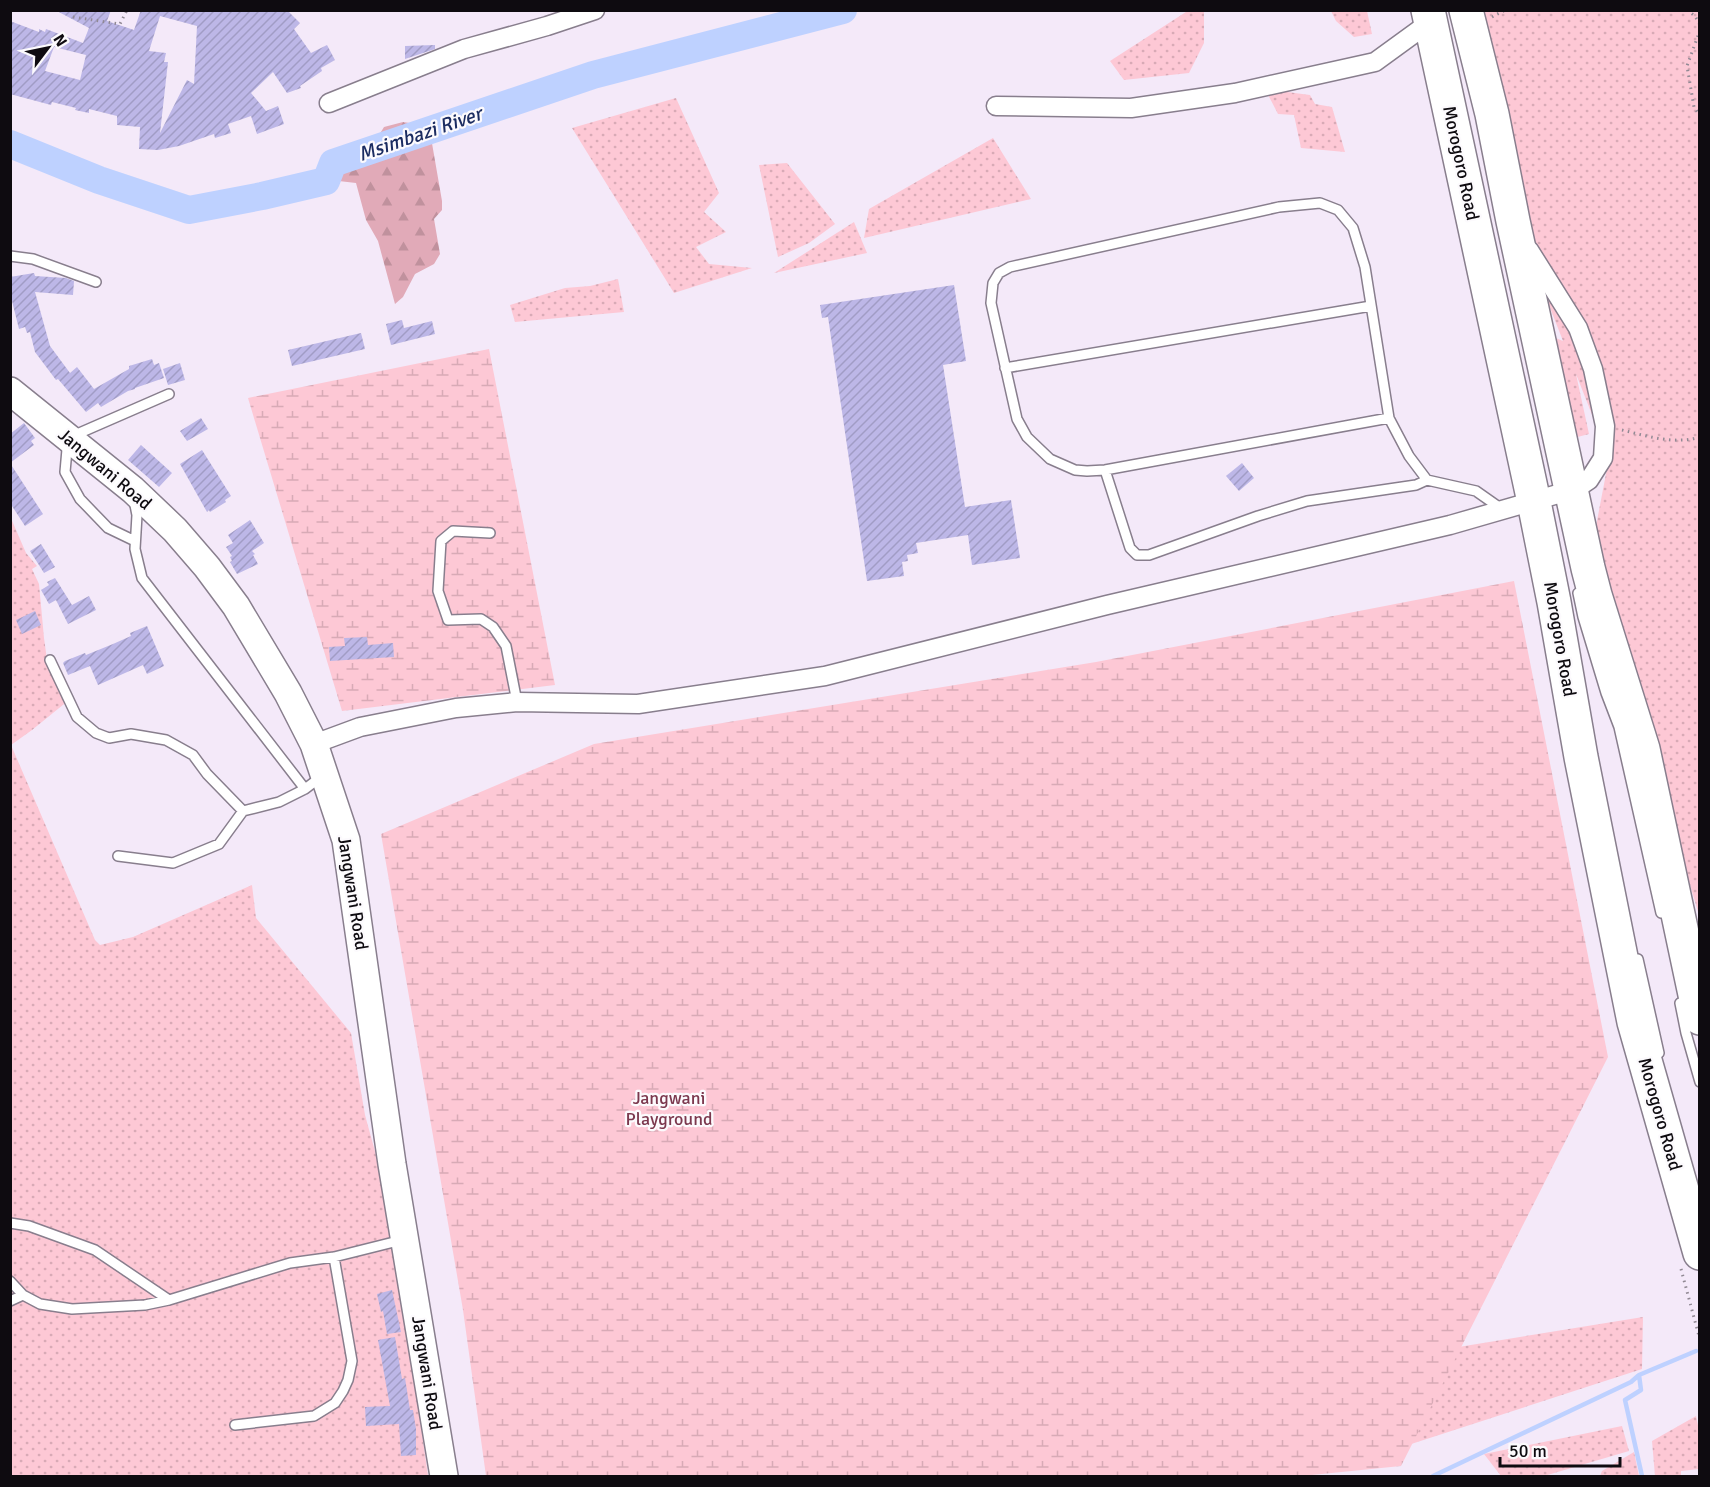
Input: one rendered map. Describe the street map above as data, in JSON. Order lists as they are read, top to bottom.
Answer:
{
  "streets": {
    "highway": ["Morogoro Road"],
    "street": ["Jangwani Road"]
  },
  "water": ["Msimbazi River"],
  "parks": ["Jangwani Playground"],
  "scale_bar": "50 m",
  "north": "top right"
}
